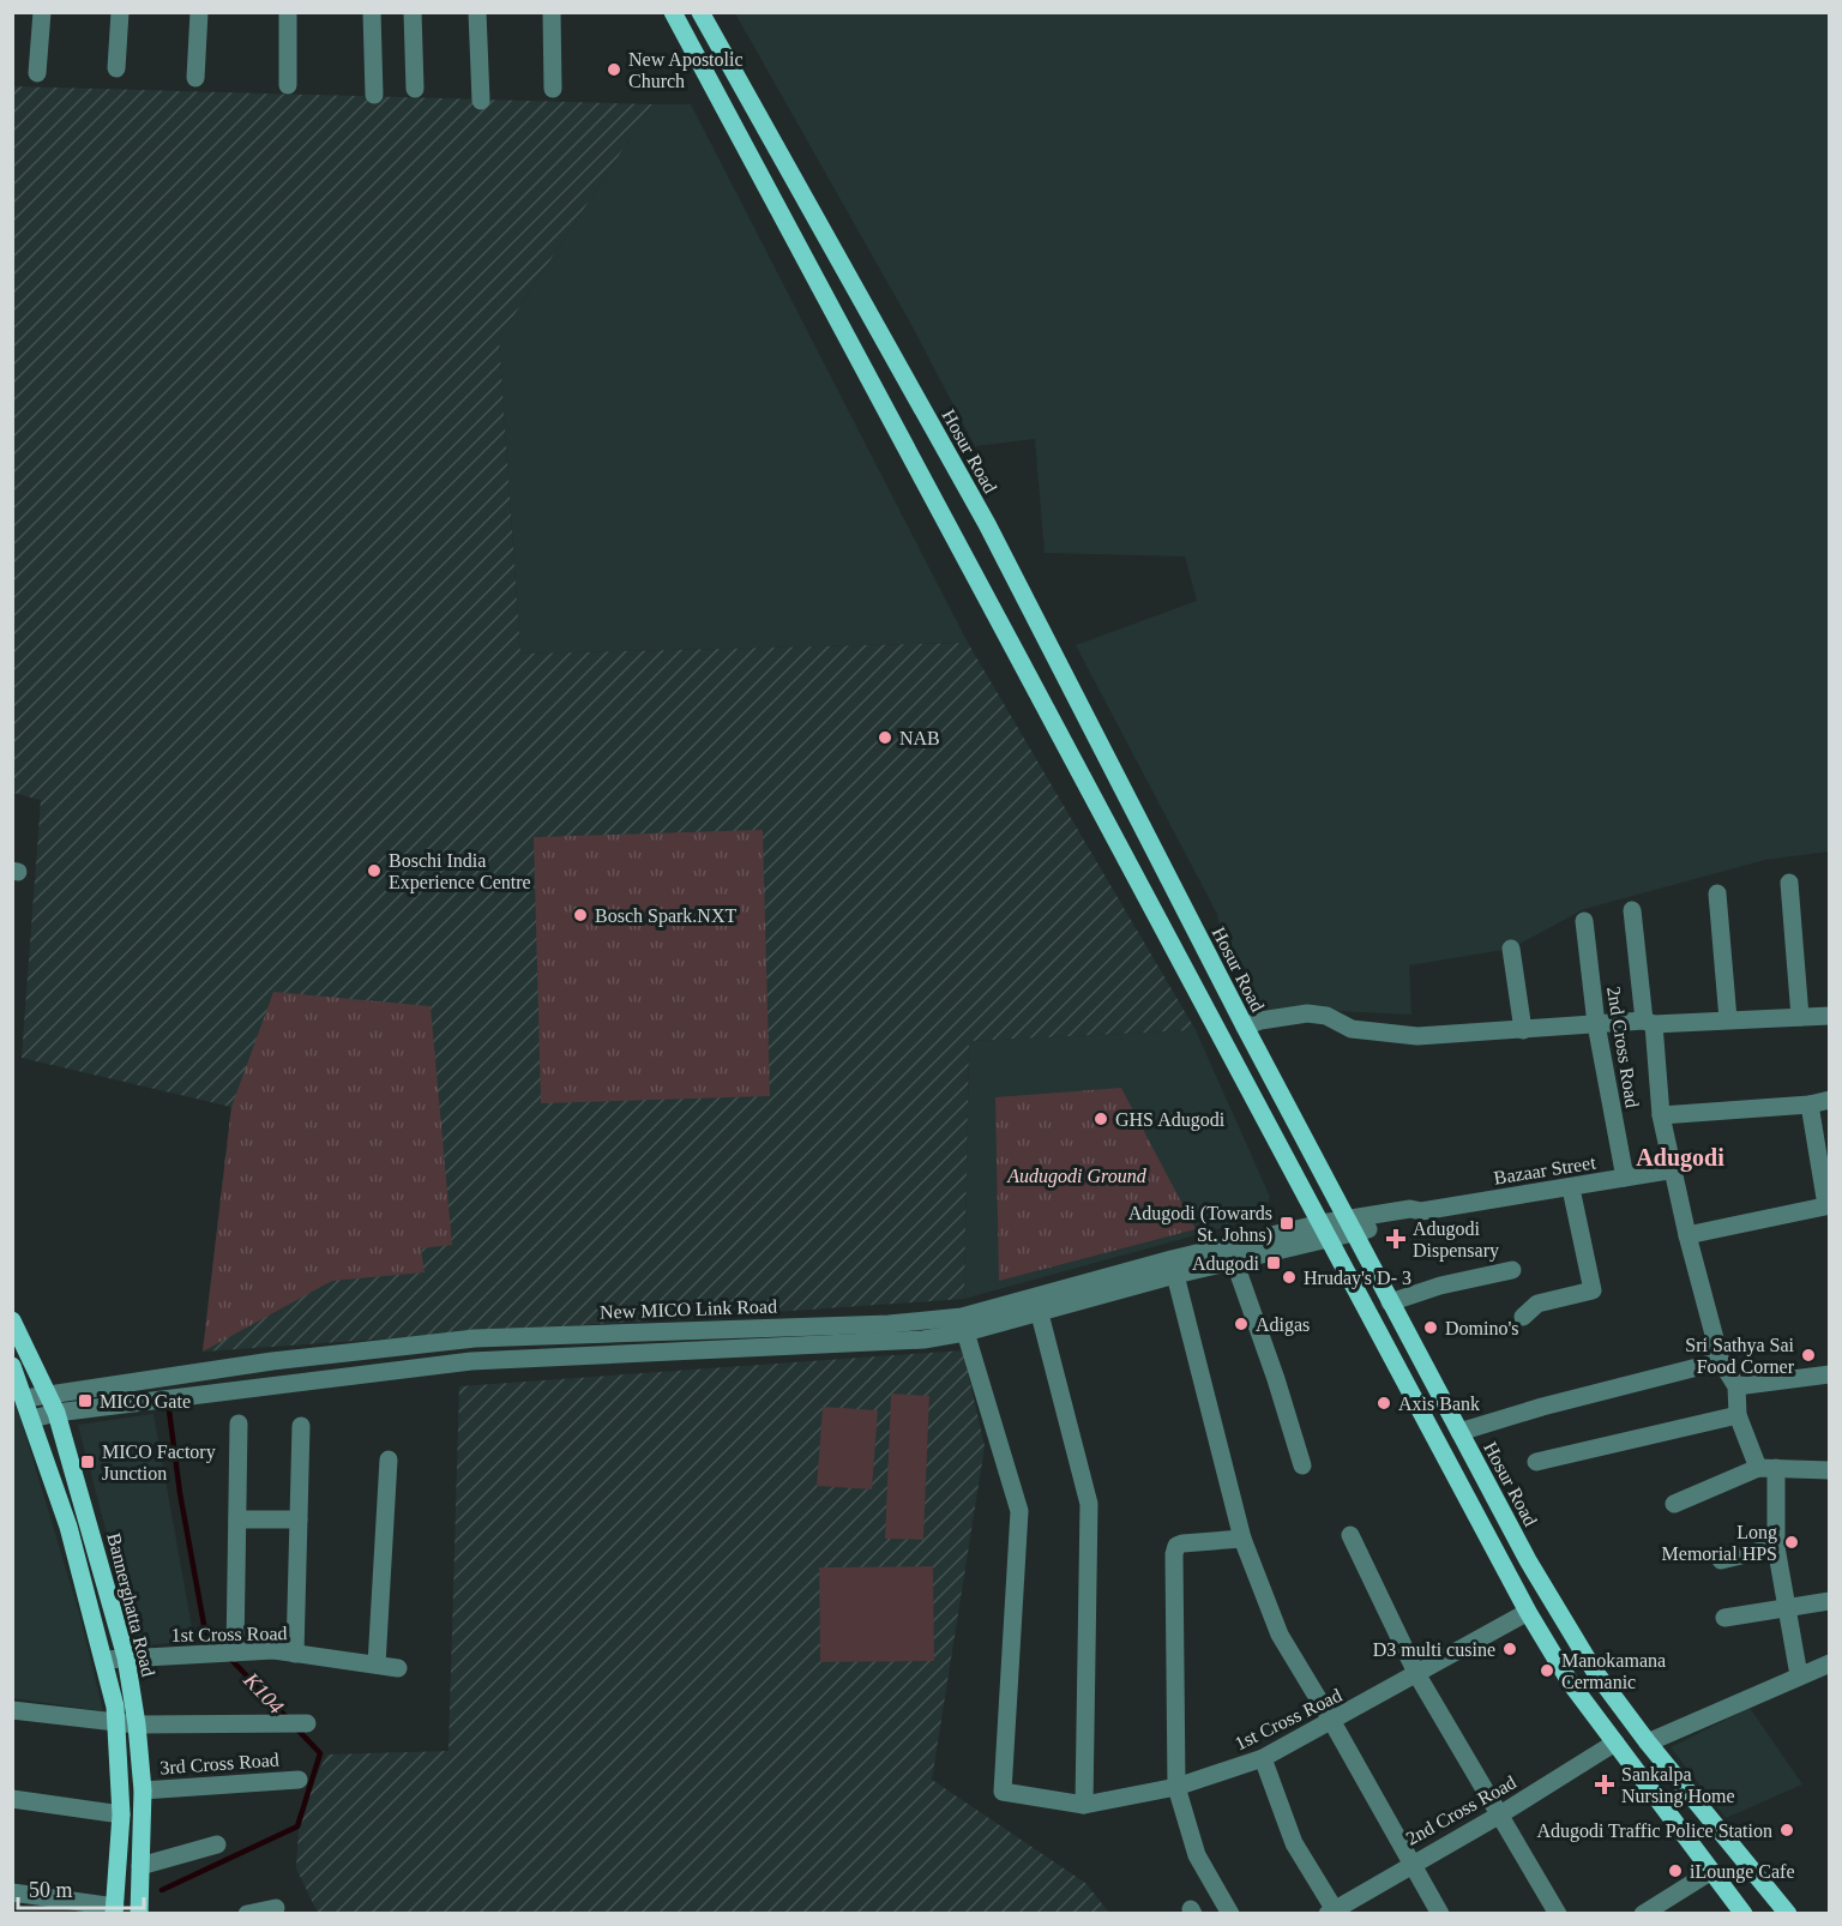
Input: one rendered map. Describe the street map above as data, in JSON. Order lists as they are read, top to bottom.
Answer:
{
  "streets": {
    "main road": ["Hosur Road", "Bannerghatta Road"],
    "street": [
      "2nd Cross Road",
      "Bazaar Street",
      "New MICO Link Road",
      "1st Cross Road",
      "3rd Cross Road"
    ]
  },
  "crossings": [
    ["Hosur Road", "Bazaar Street"],
    ["Hosur Road", "New MICO Link Road"],
    ["2nd Cross Road", "Bazaar Street"],
    ["Bazaar Street", "New MICO Link Road"],
    ["New MICO Link Road", "Bannerghatta Road"],
    ["New MICO Link Road", "1st Cross Road"],
    ["Bannerghatta Road", "1st Cross Road"],
    ["Bannerghatta Road", "3rd Cross Road"]
  ],
  "districts": ["Adugodi"],
  "water": ["K104"],
  "parks": ["Audugodi Ground"],
  "places": {
    "other": [
      "New Apostolic Church",
      "NAB",
      "Boschi India Experience Centre",
      "Bosch Spark.NXT",
      "GHS Adugodi",
      "Hruday's D- 3",
      "Adigas",
      "Domino's",
      "Sri Sathya Sai Food Corner",
      "Axis Bank",
      "Long Memorial HPS",
      "D3 multi cusine",
      "Manokamana Cermanic",
      "Adugodi Traffic Police Station",
      "iLounge Cafe"
    ],
    "transit": [
      "Adugodi (Towards St. Johns)",
      "Adugodi",
      "MICO Gate",
      "MICO Factory Junction"
    ],
    "health": ["Adugodi Dispensary", "Sankalpa Nursing Home"]
  },
  "scale_bar": "50 m"
}
